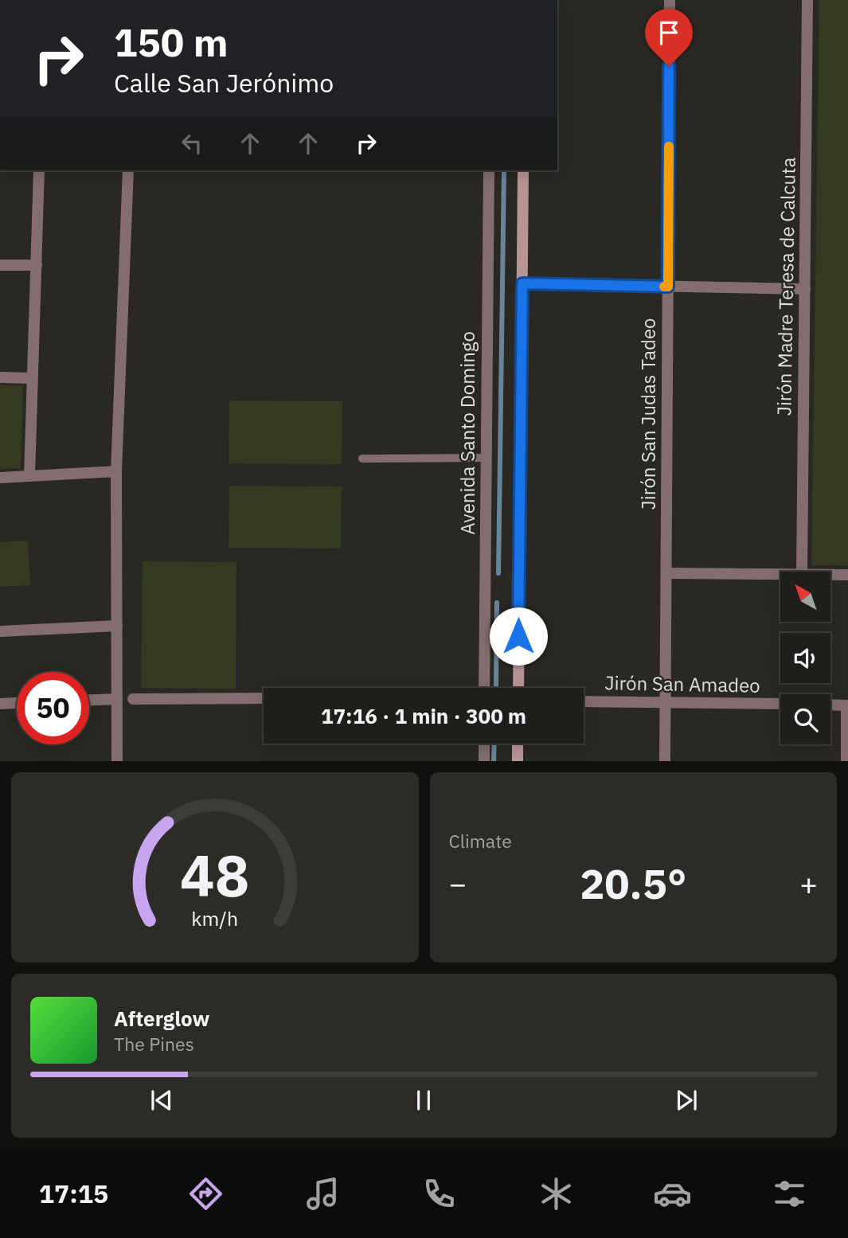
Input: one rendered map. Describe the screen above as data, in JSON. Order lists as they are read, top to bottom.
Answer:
{
  "streets": {
    "street": [
      "Jirón Madre Teresa de Calcuta",
      "Jirón San Judas Tadeo",
      "Avenida Santo Domingo",
      "Jirón San Amadeo"
    ]
  },
  "crossings": [
    ["Jirón San Judas Tadeo", "Jirón San Amadeo"]
  ],
  "north": "top left",
  "page": {
    "turn": ["150 m", "Calle San Jerónimo"],
    "limit": "50",
    "trip": "17:16 · 1 min · 300 m",
    "tile": "Climate",
    "heat": ["−", "20.5°", "+"],
    "song": ["Afterglow", "The Pines"],
    "tabs": "17:15",
    "gauge": ["48", "km/h"]
  }
}
